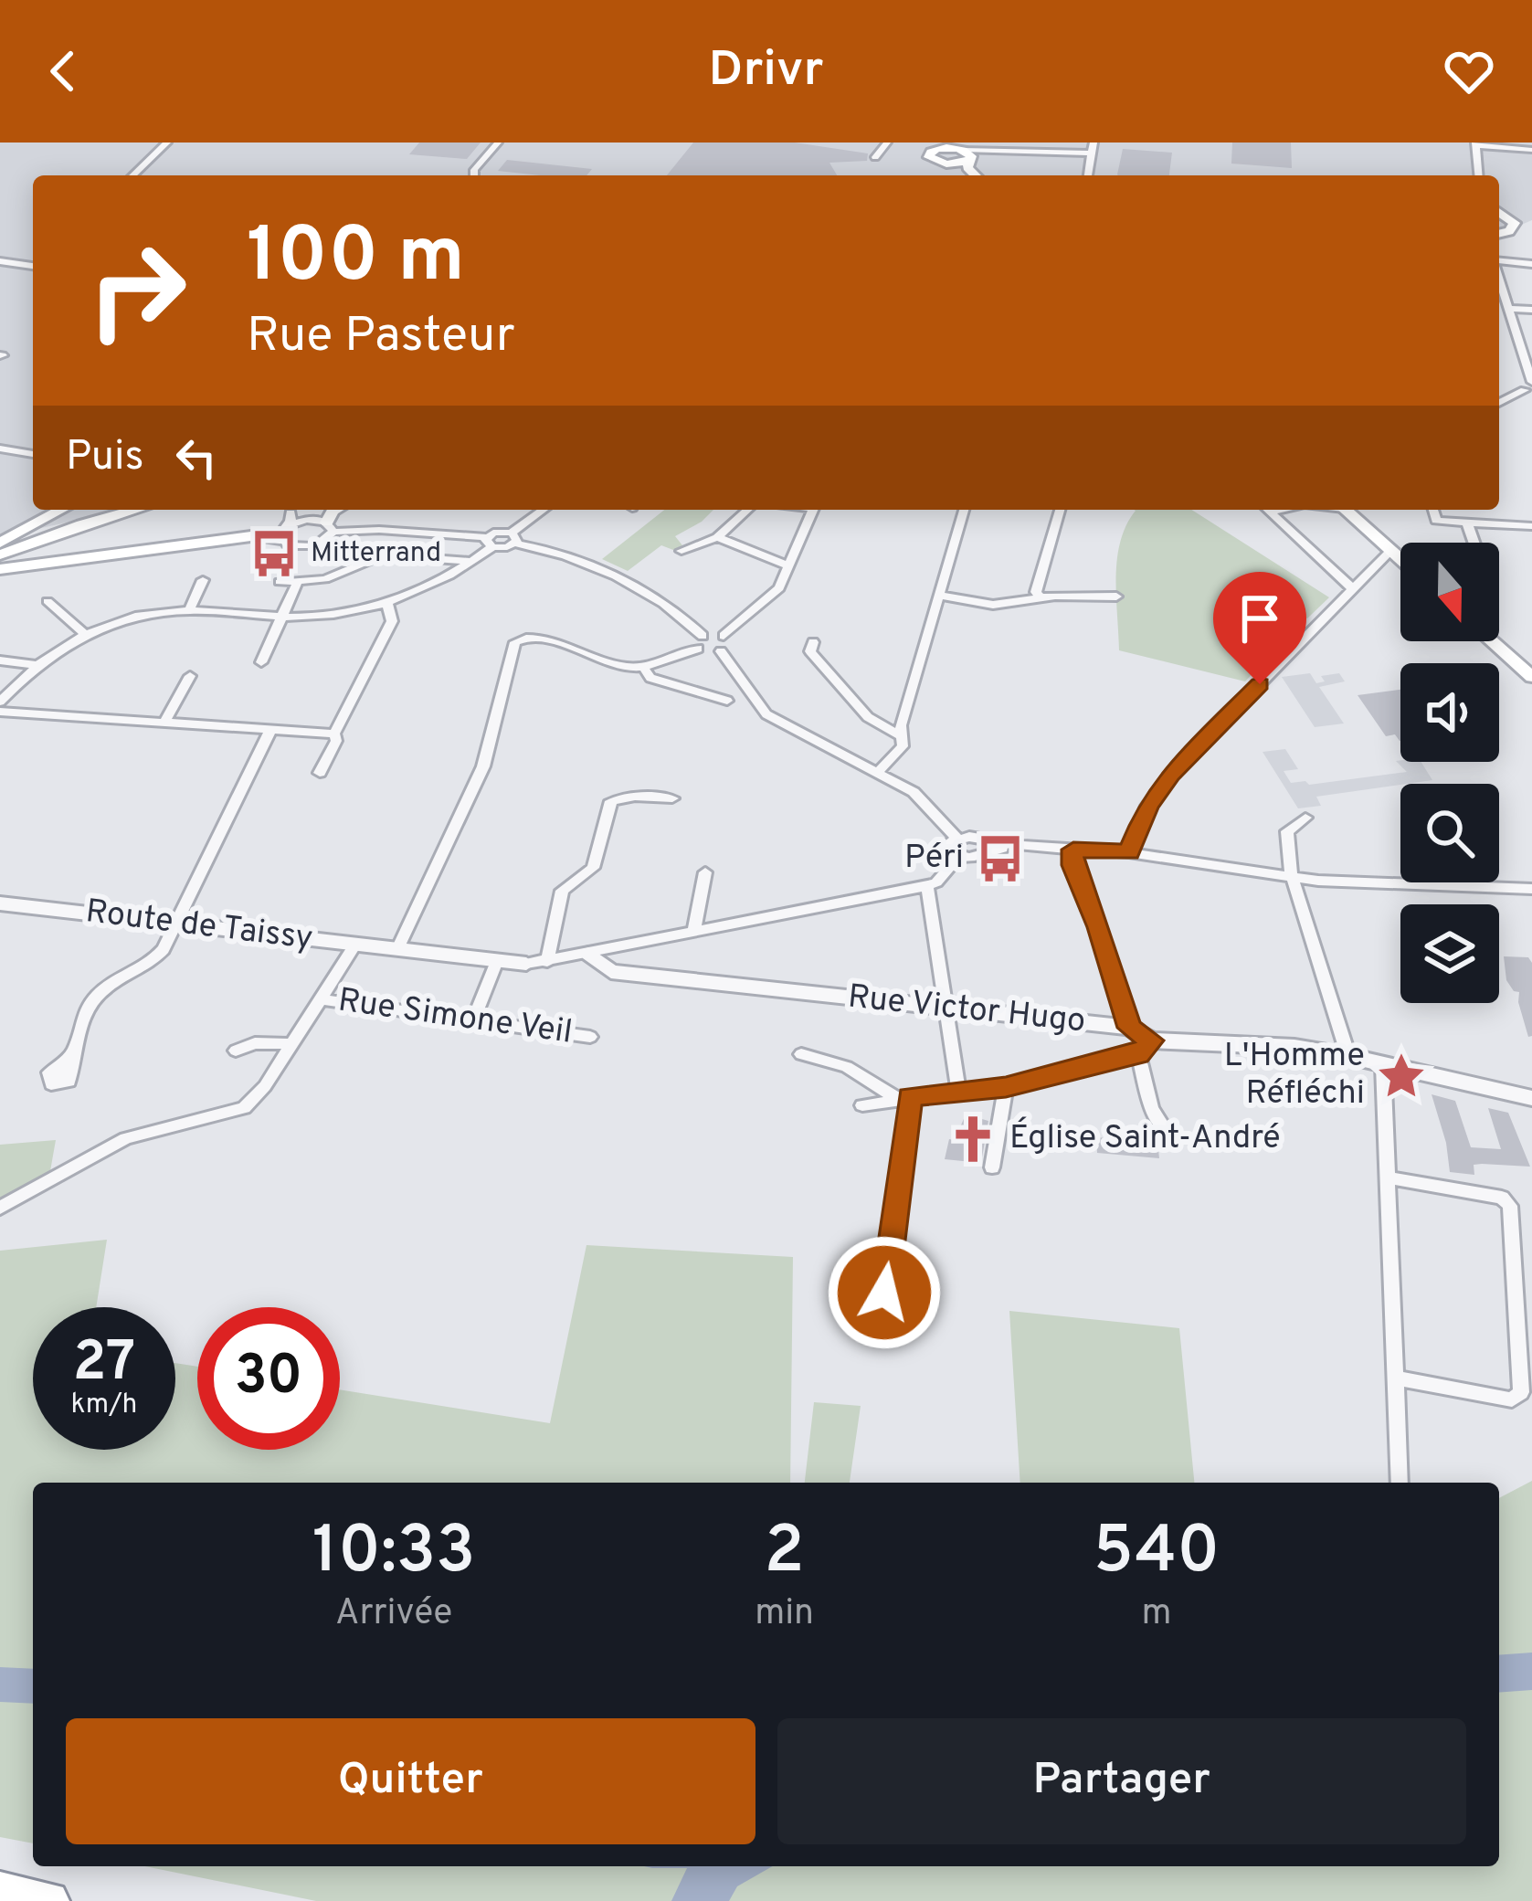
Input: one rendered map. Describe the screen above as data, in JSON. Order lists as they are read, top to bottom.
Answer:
{
  "streets": {
    "street": ["Route de Taissy", "Rue Victor Hugo", "Rue Simone Veil"]
  },
  "places": {
    "bus stop": ["Mitterrand", "Péri"],
    "place": ["L'Homme Réfléchi"],
    "church": ["Église Saint-André"]
  },
  "north": "bottom",
  "page": {
    "header": "Drivr",
    "turn": ["100 m", "Rue Pasteur"],
    "then": "Puis",
    "speed": "27 km/h",
    "limit": "30",
    "eta": [
      "10:33",
      "Arrivée",
      "2",
      "min",
      "540",
      "m"
    ],
    "buttons": ["Quitter", "Partager"]
  }
}
